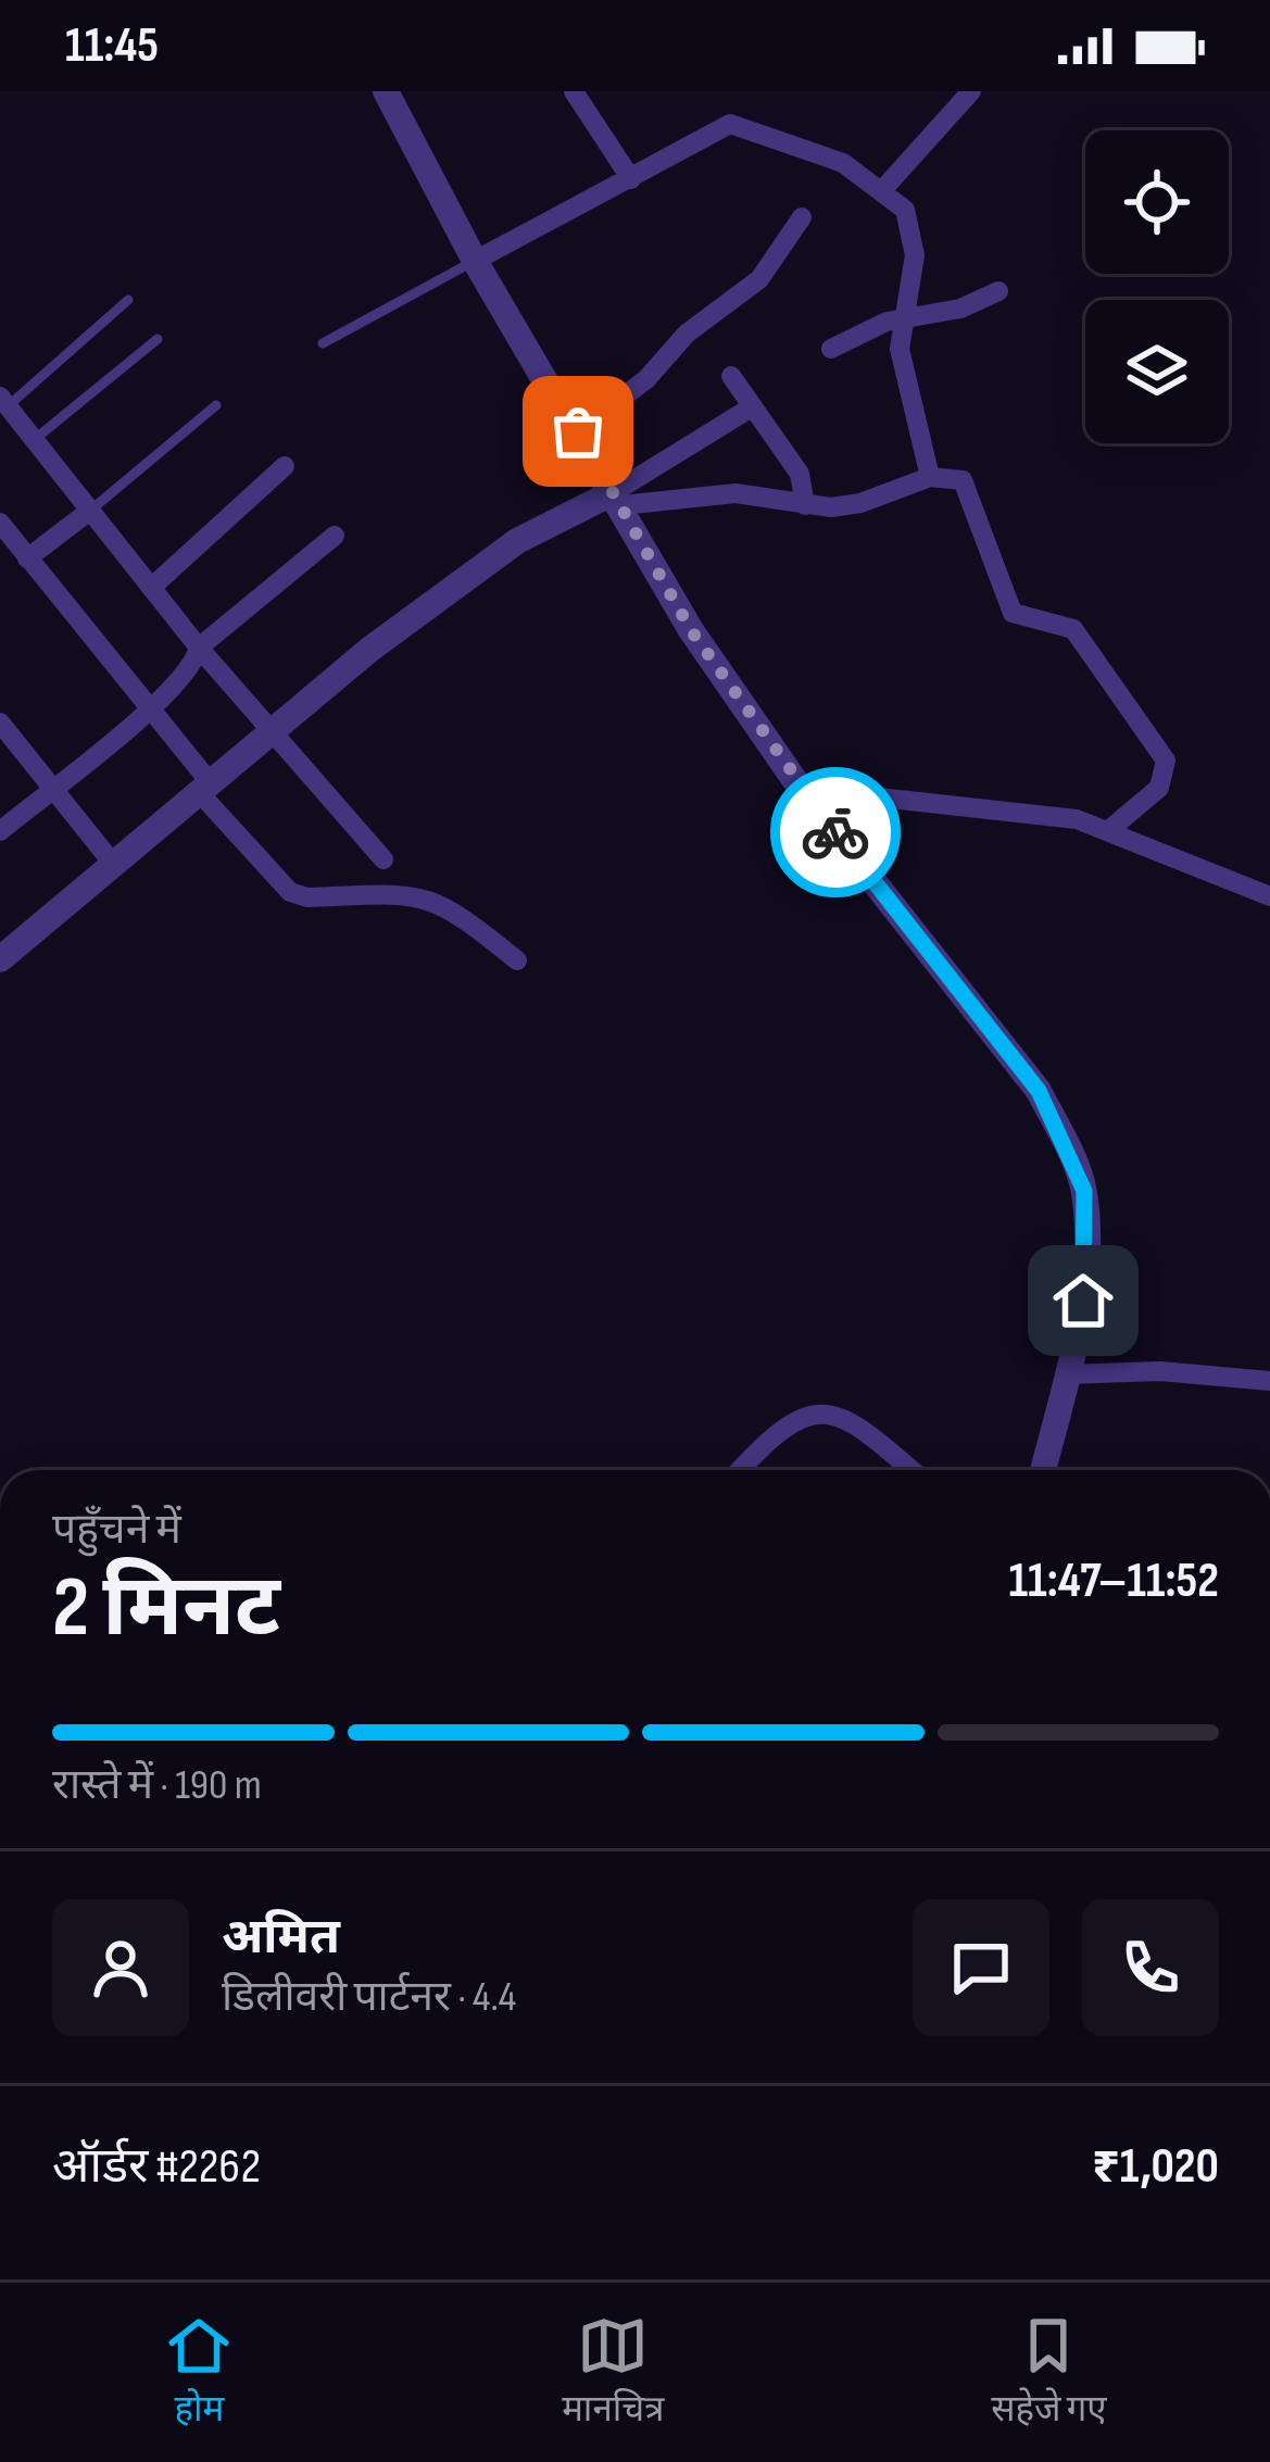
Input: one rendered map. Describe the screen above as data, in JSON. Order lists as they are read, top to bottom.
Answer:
{
  "page": {
    "status": "11:45",
    "heading": ["2 मिनट", "पहुँचने में", "11:47–11:52"],
    "panel": [
      "अमित",
      "डिलीवरी पार्टनर · 4.4",
      "ऑर्डर #2262",
      "₹1,020"
    ],
    "bar": "रास्ते में · 190 m",
    "tabs": ["होम", "मानचित्र", "सहेजे गए"]
  }
}
